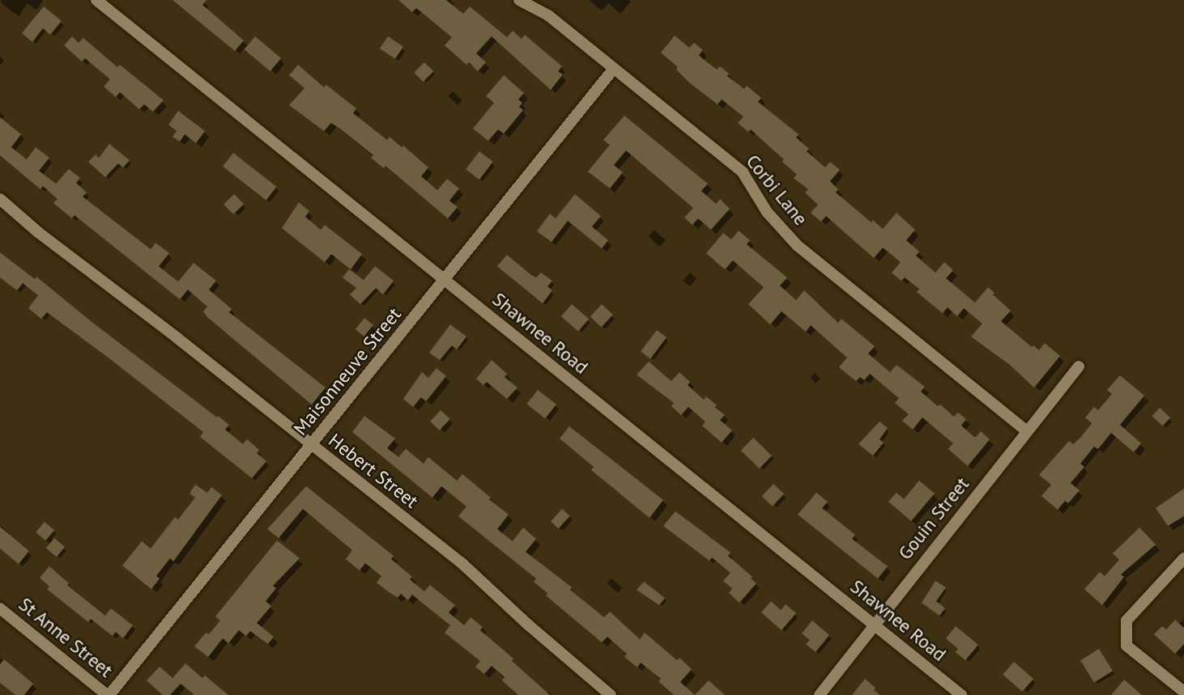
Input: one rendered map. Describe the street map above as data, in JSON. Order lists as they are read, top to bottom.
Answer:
{
  "streets": {
    "street": [
      "Corbi Lane",
      "Shawnee Road",
      "Maisonneuve Street",
      "Hebert Street",
      "Gouin Street",
      "St Anne Street"
    ]
  },
  "crossings": [
    ["Corbi Lane", "Maisonneuve Street"],
    ["Corbi Lane", "Gouin Street"],
    ["Shawnee Road", "Maisonneuve Street"],
    ["Shawnee Road", "Gouin Street"],
    ["Maisonneuve Street", "Hebert Street"],
    ["Maisonneuve Street", "St Anne Street"]
  ]
}
